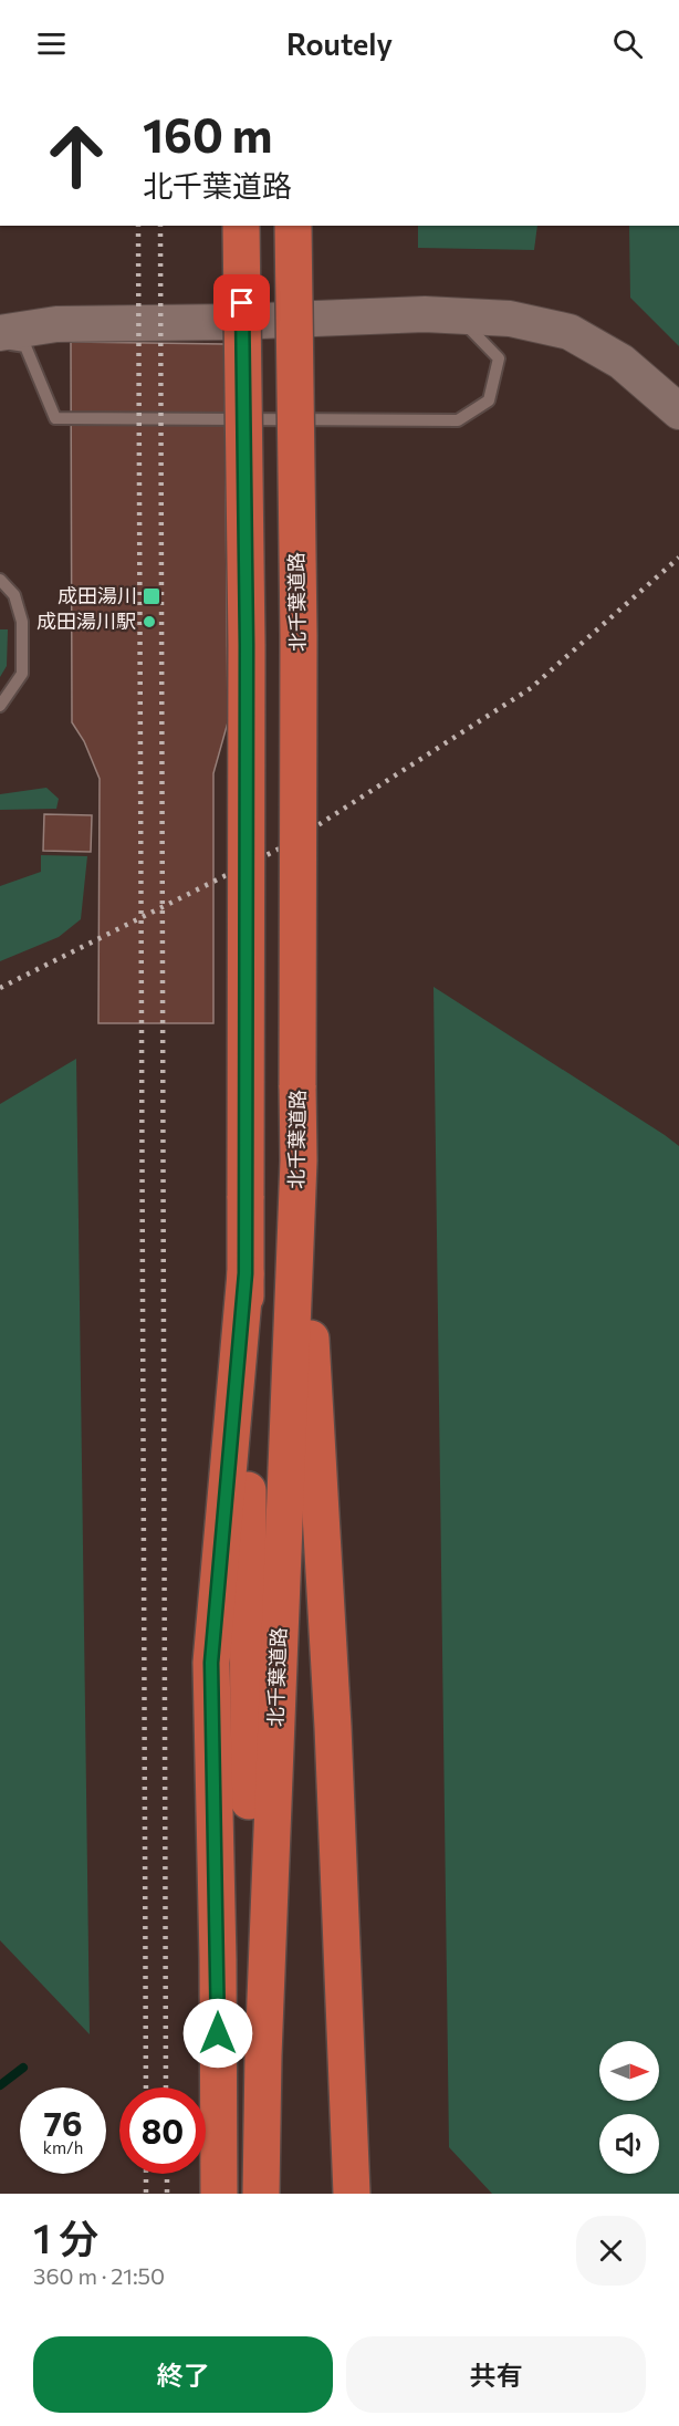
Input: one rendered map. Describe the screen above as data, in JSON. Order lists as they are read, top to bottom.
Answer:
{
  "streets": {
    "highway": ["北千葉道路"]
  },
  "places": {
    "transit": ["成田湯川"],
    "other": ["成田湯川駅"]
  },
  "north": "right",
  "page": {
    "header": "Routely",
    "turn": ["160 m", "北千葉道路"],
    "speed": "76 km/h",
    "limit": "80",
    "heading": ["1 分", "360 m · 21:50"],
    "buttons": ["終了", "共有"]
  }
}
